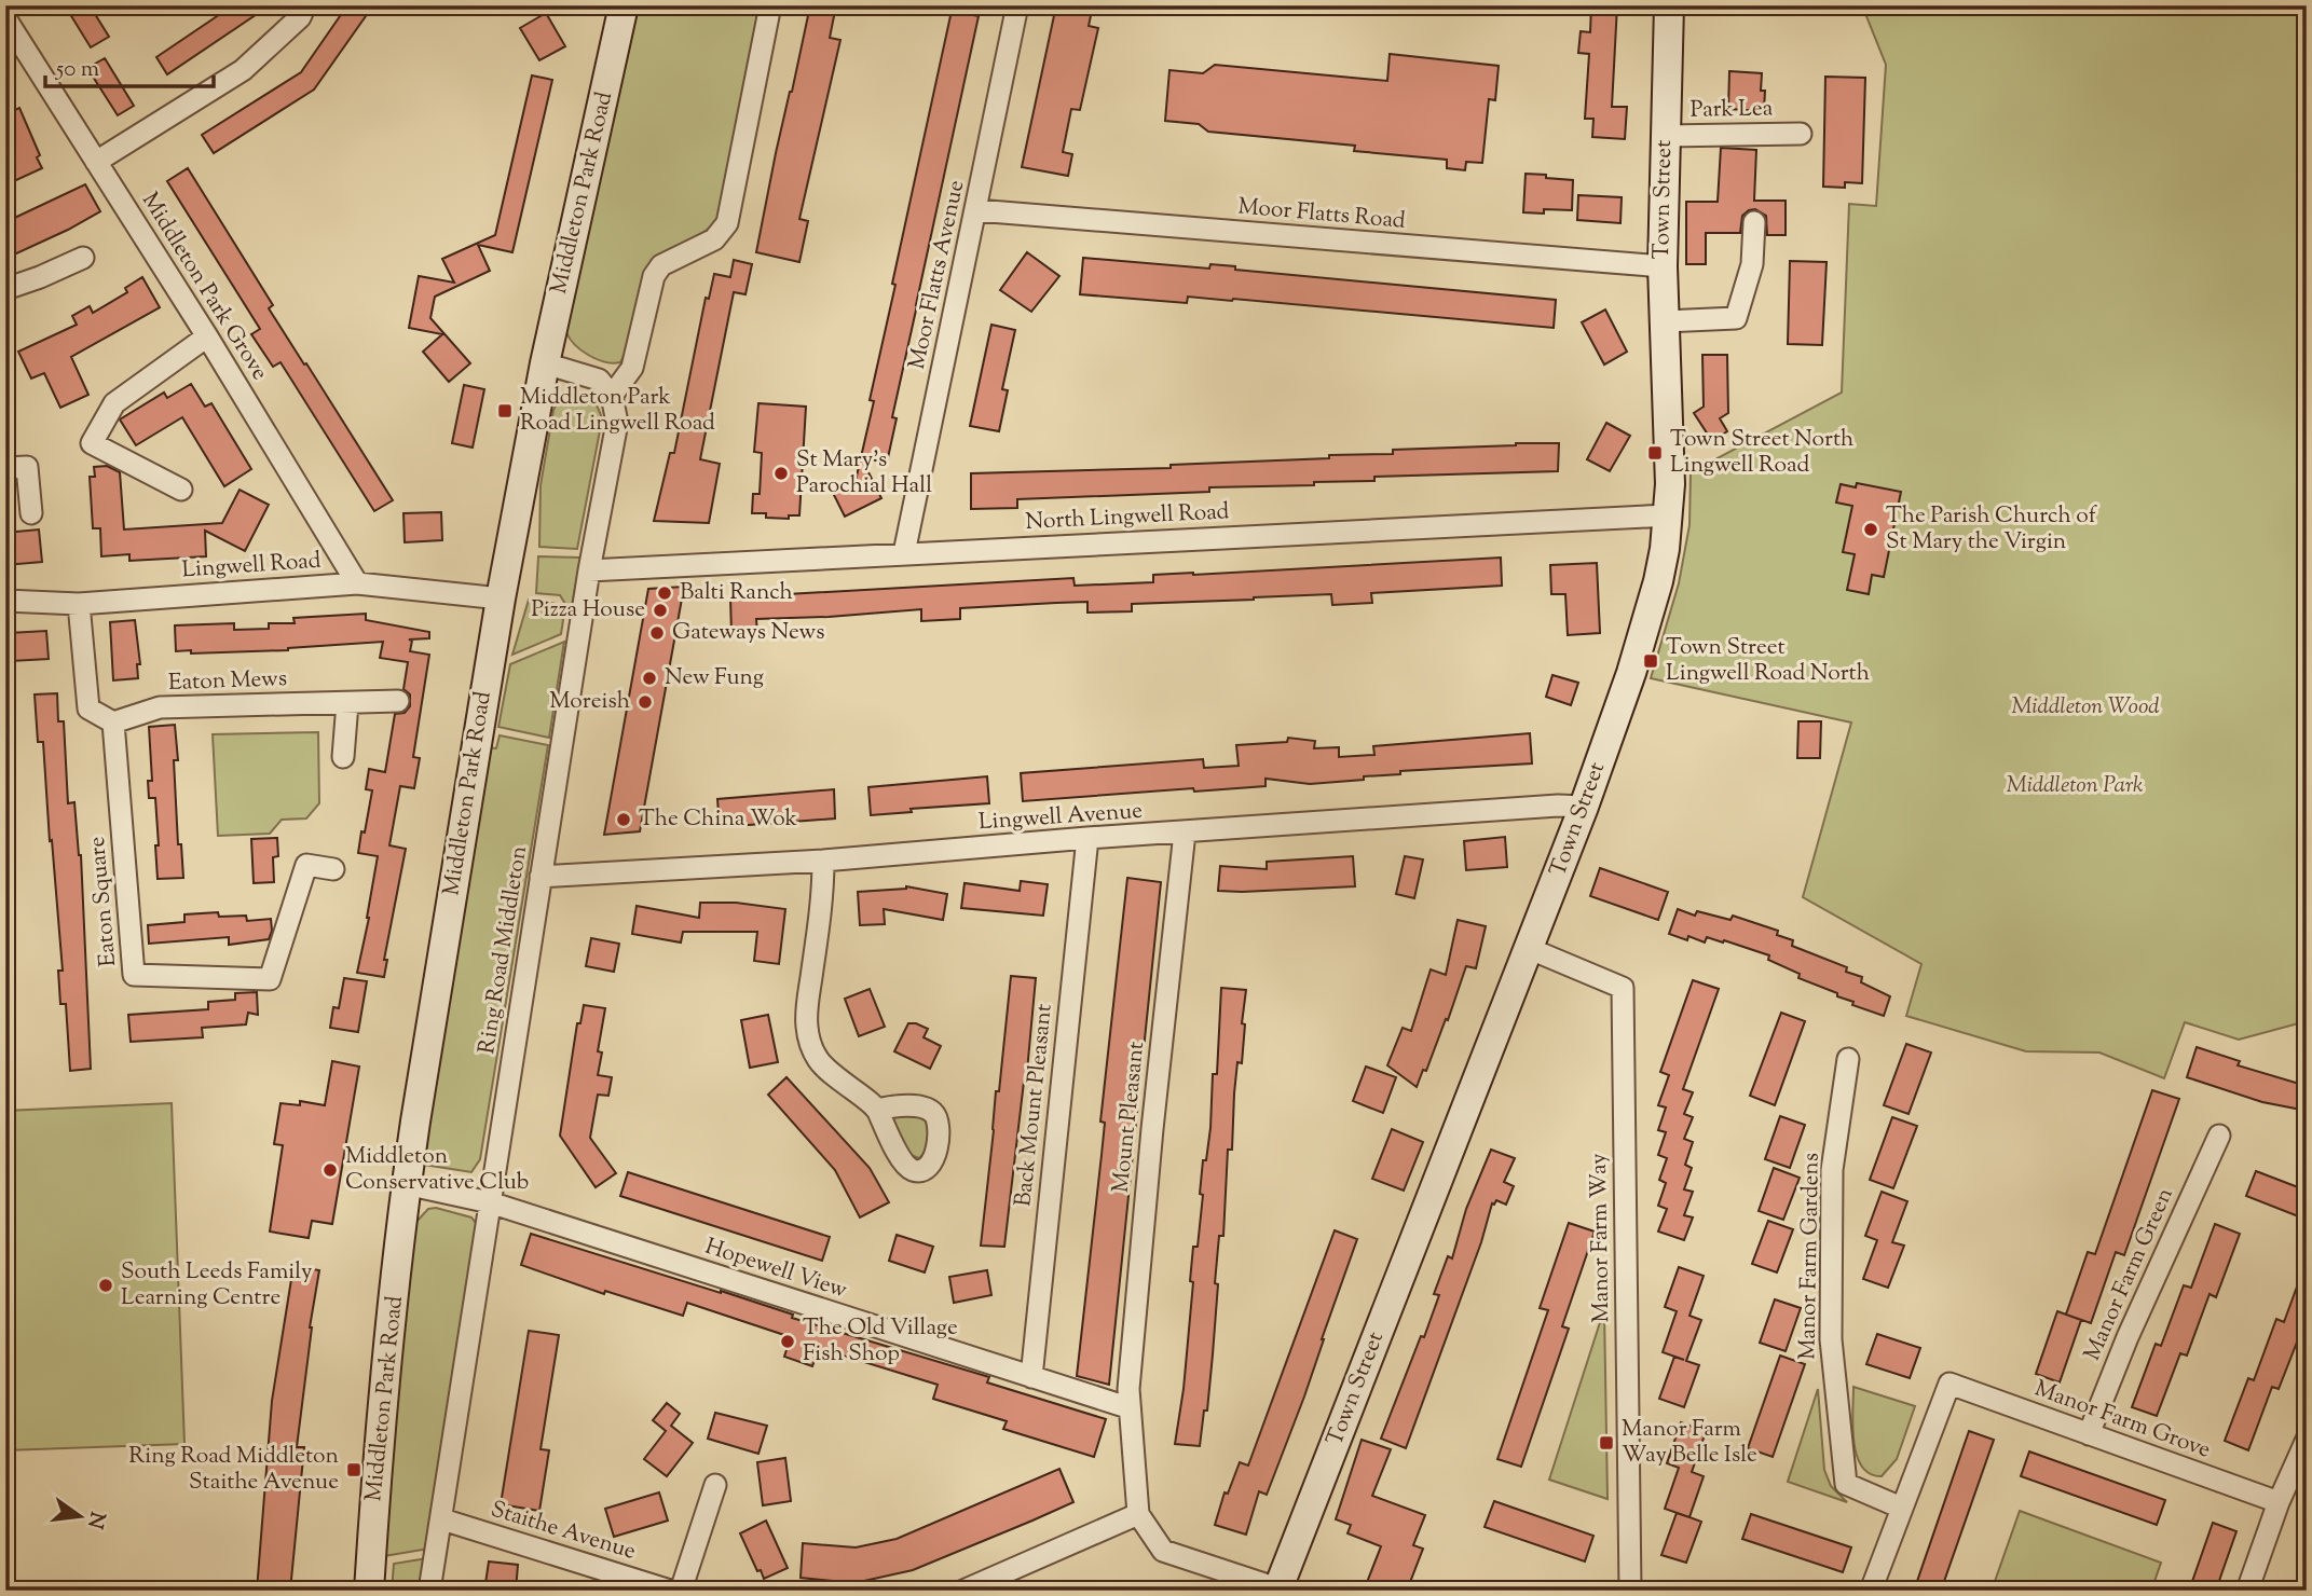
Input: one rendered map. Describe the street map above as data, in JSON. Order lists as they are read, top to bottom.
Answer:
{
  "streets": {
    "street": [
      "Park Lea",
      "Middleton Park Road",
      "Town Street",
      "Moor Flatts Road",
      "Moor Flatts Avenue",
      "Middleton Park Grove",
      "North Lingwell Road",
      "Lingwell Road",
      "Eaton Mews",
      "Lingwell Avenue",
      "Eaton Square",
      "Ring Road Middleton",
      "Back Mount Pleasant",
      "Mount Pleasant",
      "Manor Farm Way",
      "Manor Farm Gardens",
      "Hopewell View",
      "Manor Farm Green",
      "Manor Farm Grove",
      "Staithe Avenue"
    ]
  },
  "crossings": [
    ["Park Lea", "Town Street"],
    ["Middleton Park Road", "Lingwell Road"],
    ["Middleton Park Road", "Hopewell View"],
    ["Town Street", "Moor Flatts Road"],
    ["Town Street", "North Lingwell Road"],
    ["Town Street", "Lingwell Avenue"],
    ["Town Street", "Manor Farm Way"],
    ["Moor Flatts Road", "Moor Flatts Avenue"],
    ["Moor Flatts Avenue", "North Lingwell Road"],
    ["Middleton Park Grove", "Lingwell Road"],
    ["North Lingwell Road", "Ring Road Middleton"],
    ["Eaton Mews", "Eaton Square"],
    ["Lingwell Avenue", "Ring Road Middleton"],
    ["Lingwell Avenue", "Back Mount Pleasant"],
    ["Lingwell Avenue", "Mount Pleasant"],
    ["Ring Road Middleton", "Hopewell View"],
    ["Ring Road Middleton", "Staithe Avenue"],
    ["Back Mount Pleasant", "Hopewell View"],
    ["Mount Pleasant", "Hopewell View"],
    ["Manor Farm Gardens", "Manor Farm Grove"],
    ["Manor Farm Green", "Manor Farm Grove"]
  ],
  "parks": ["Middleton Wood", "Middleton Park"],
  "places": {
    "transit": [
      "Middleton Park Road Lingwell Road",
      "Town Street North Lingwell Road",
      "Town Street Lingwell Road North",
      "Manor Farm Way Belle Isle",
      "Ring Road Middleton Staithe Avenue"
    ],
    "other": [
      "St Mary's Parochial Hall",
      "The Parish Church of St Mary the Virgin",
      "Balti Ranch",
      "Pizza House",
      "Gateways News",
      "New Fung",
      "Moreish",
      "The China Wok",
      "Middleton Conservative Club",
      "South Leeds Family Learning Centre",
      "The Old Village Fish Shop"
    ]
  },
  "scale_bar": "50 m",
  "north": "right"
}
